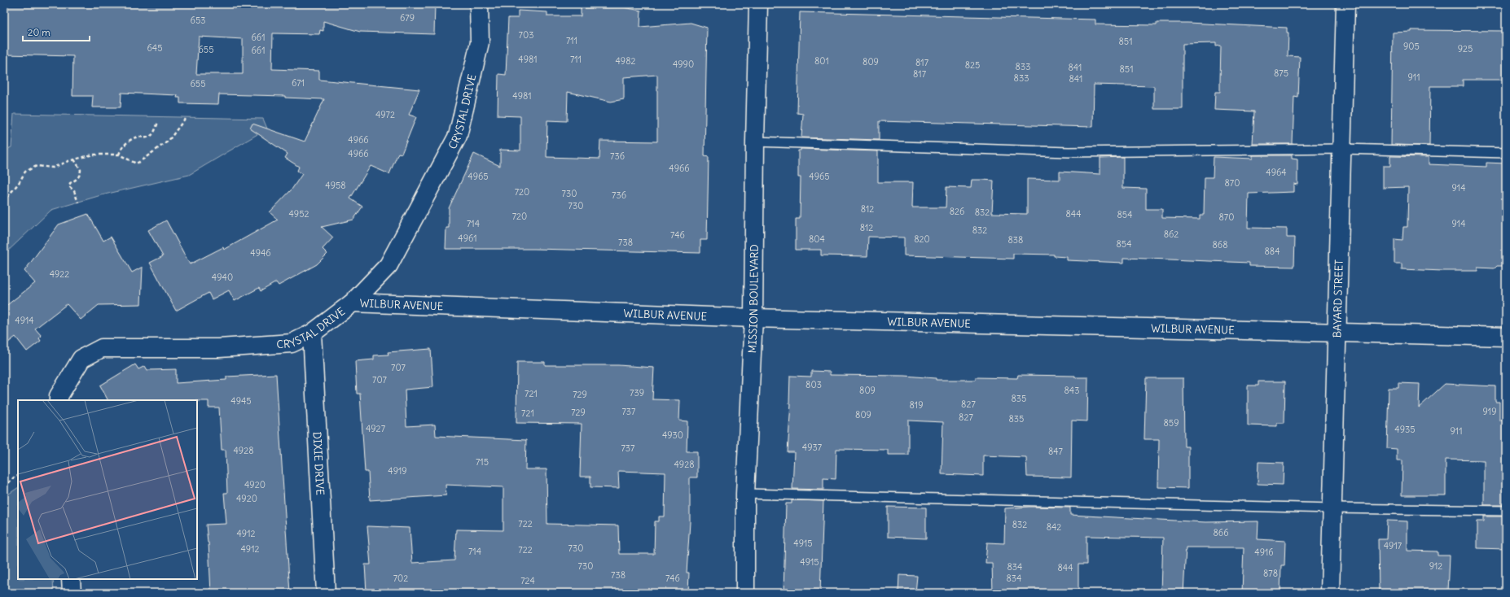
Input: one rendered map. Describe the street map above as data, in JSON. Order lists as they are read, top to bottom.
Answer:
{
  "streets": {
    "street": [
      "CRYSTAL DRIVE",
      "MISSION BOULEVARD",
      "BAYARD STREET",
      "WILBUR AVENUE",
      "DIXIE DRIVE"
    ]
  },
  "crossings": [
    ["CRYSTAL DRIVE", "WILBUR AVENUE"],
    ["CRYSTAL DRIVE", "DIXIE DRIVE"],
    ["MISSION BOULEVARD", "WILBUR AVENUE"],
    ["BAYARD STREET", "WILBUR AVENUE"]
  ],
  "house_numbers": [
    "679",
    "653",
    "703",
    "661",
    "711",
    "851",
    "905",
    "645",
    "925",
    "655",
    "661",
    "4981",
    "711",
    "4982",
    "801",
    "809",
    "817",
    "4990",
    "825",
    "833",
    "841",
    "851",
    "875",
    "817",
    "911",
    "833",
    "841",
    "671",
    "655",
    "4981",
    "4972",
    "4966",
    "4966",
    "736",
    "4966",
    "4964",
    "4965",
    "4965",
    "870",
    "4958",
    "914",
    "720",
    "730",
    "736",
    "730",
    "812",
    "826",
    "832",
    "4952",
    "844",
    "854",
    "720",
    "870",
    "714",
    "914",
    "812",
    "832",
    "862",
    "746",
    "4961",
    "804",
    "820",
    "838",
    "738",
    "854",
    "868",
    "884",
    "4946",
    "4922",
    "4940",
    "4914",
    "707",
    "707",
    "803",
    "809",
    "843",
    "739",
    "721",
    "729",
    "835",
    "4945",
    "827",
    "819",
    "737",
    "919",
    "729",
    "721",
    "809",
    "827",
    "835",
    "859",
    "4927",
    "4935",
    "911",
    "4930",
    "4937",
    "737",
    "4928",
    "847",
    "715",
    "4928",
    "4919",
    "4920",
    "4920",
    "722",
    "832",
    "842",
    "866",
    "4912",
    "4915",
    "4917",
    "730",
    "4912",
    "722",
    "714",
    "4916",
    "4915",
    "730",
    "912",
    "834",
    "844",
    "878",
    "738",
    "702",
    "746",
    "834",
    "724"
  ],
  "scale_bar": "20 m"
}
